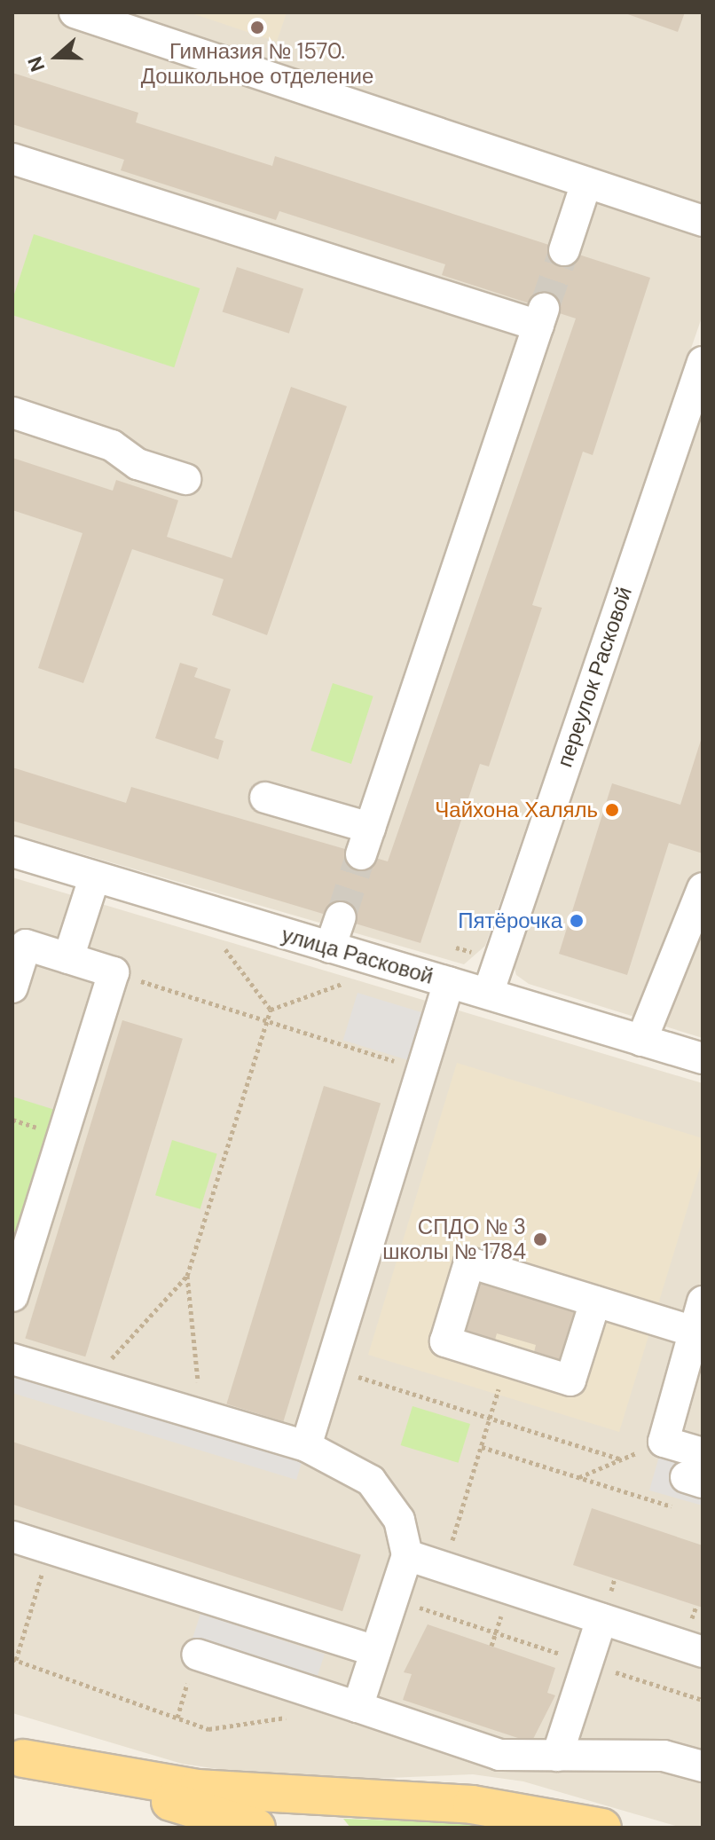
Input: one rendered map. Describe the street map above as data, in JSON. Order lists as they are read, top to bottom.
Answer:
{
  "streets": {
    "street": ["переулок Расковой", "улица Расковой"]
  },
  "crossings": [
    ["переулок Расковой", "улица Расковой"]
  ],
  "places": [
    "Гимназия № 1570. Дошкольное отделение",
    "Чайхона Халяль",
    "Пятёрочка",
    "СПДО № 3 школы № 1784"
  ],
  "north": "left"
}
